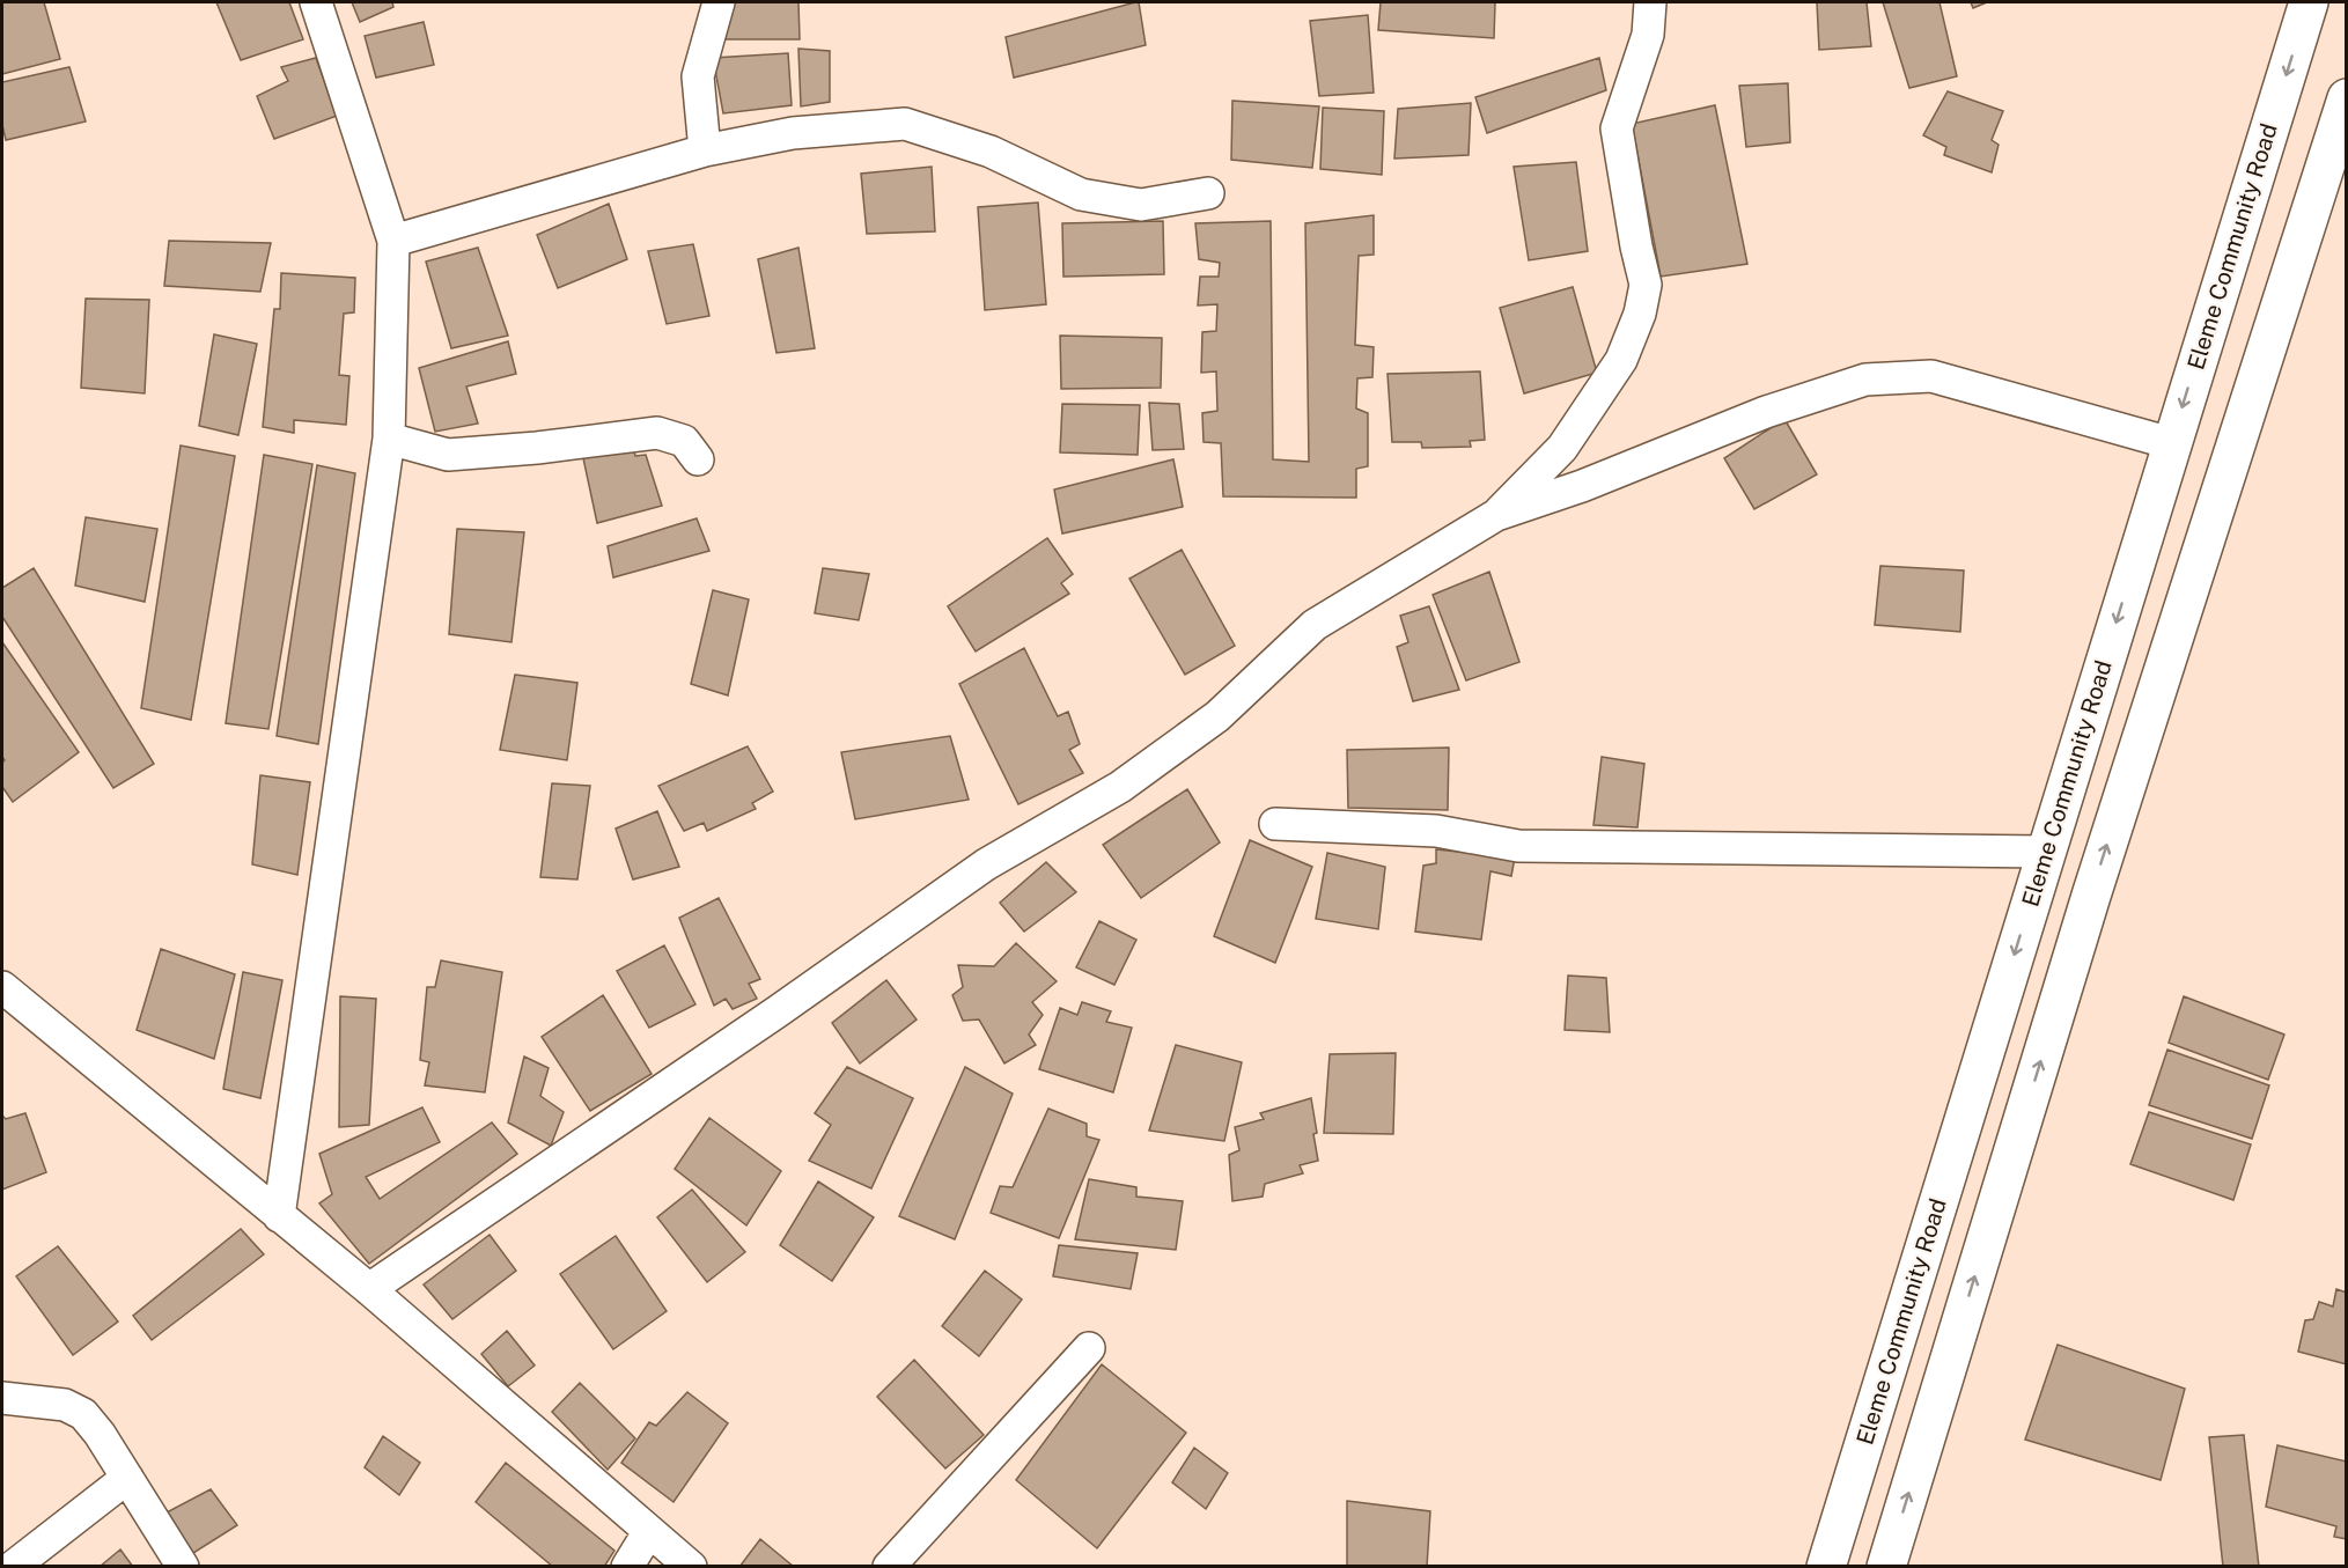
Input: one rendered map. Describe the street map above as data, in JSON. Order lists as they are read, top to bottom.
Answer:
{
  "streets": {
    "main road": ["Eleme Community Road"]
  }
}
